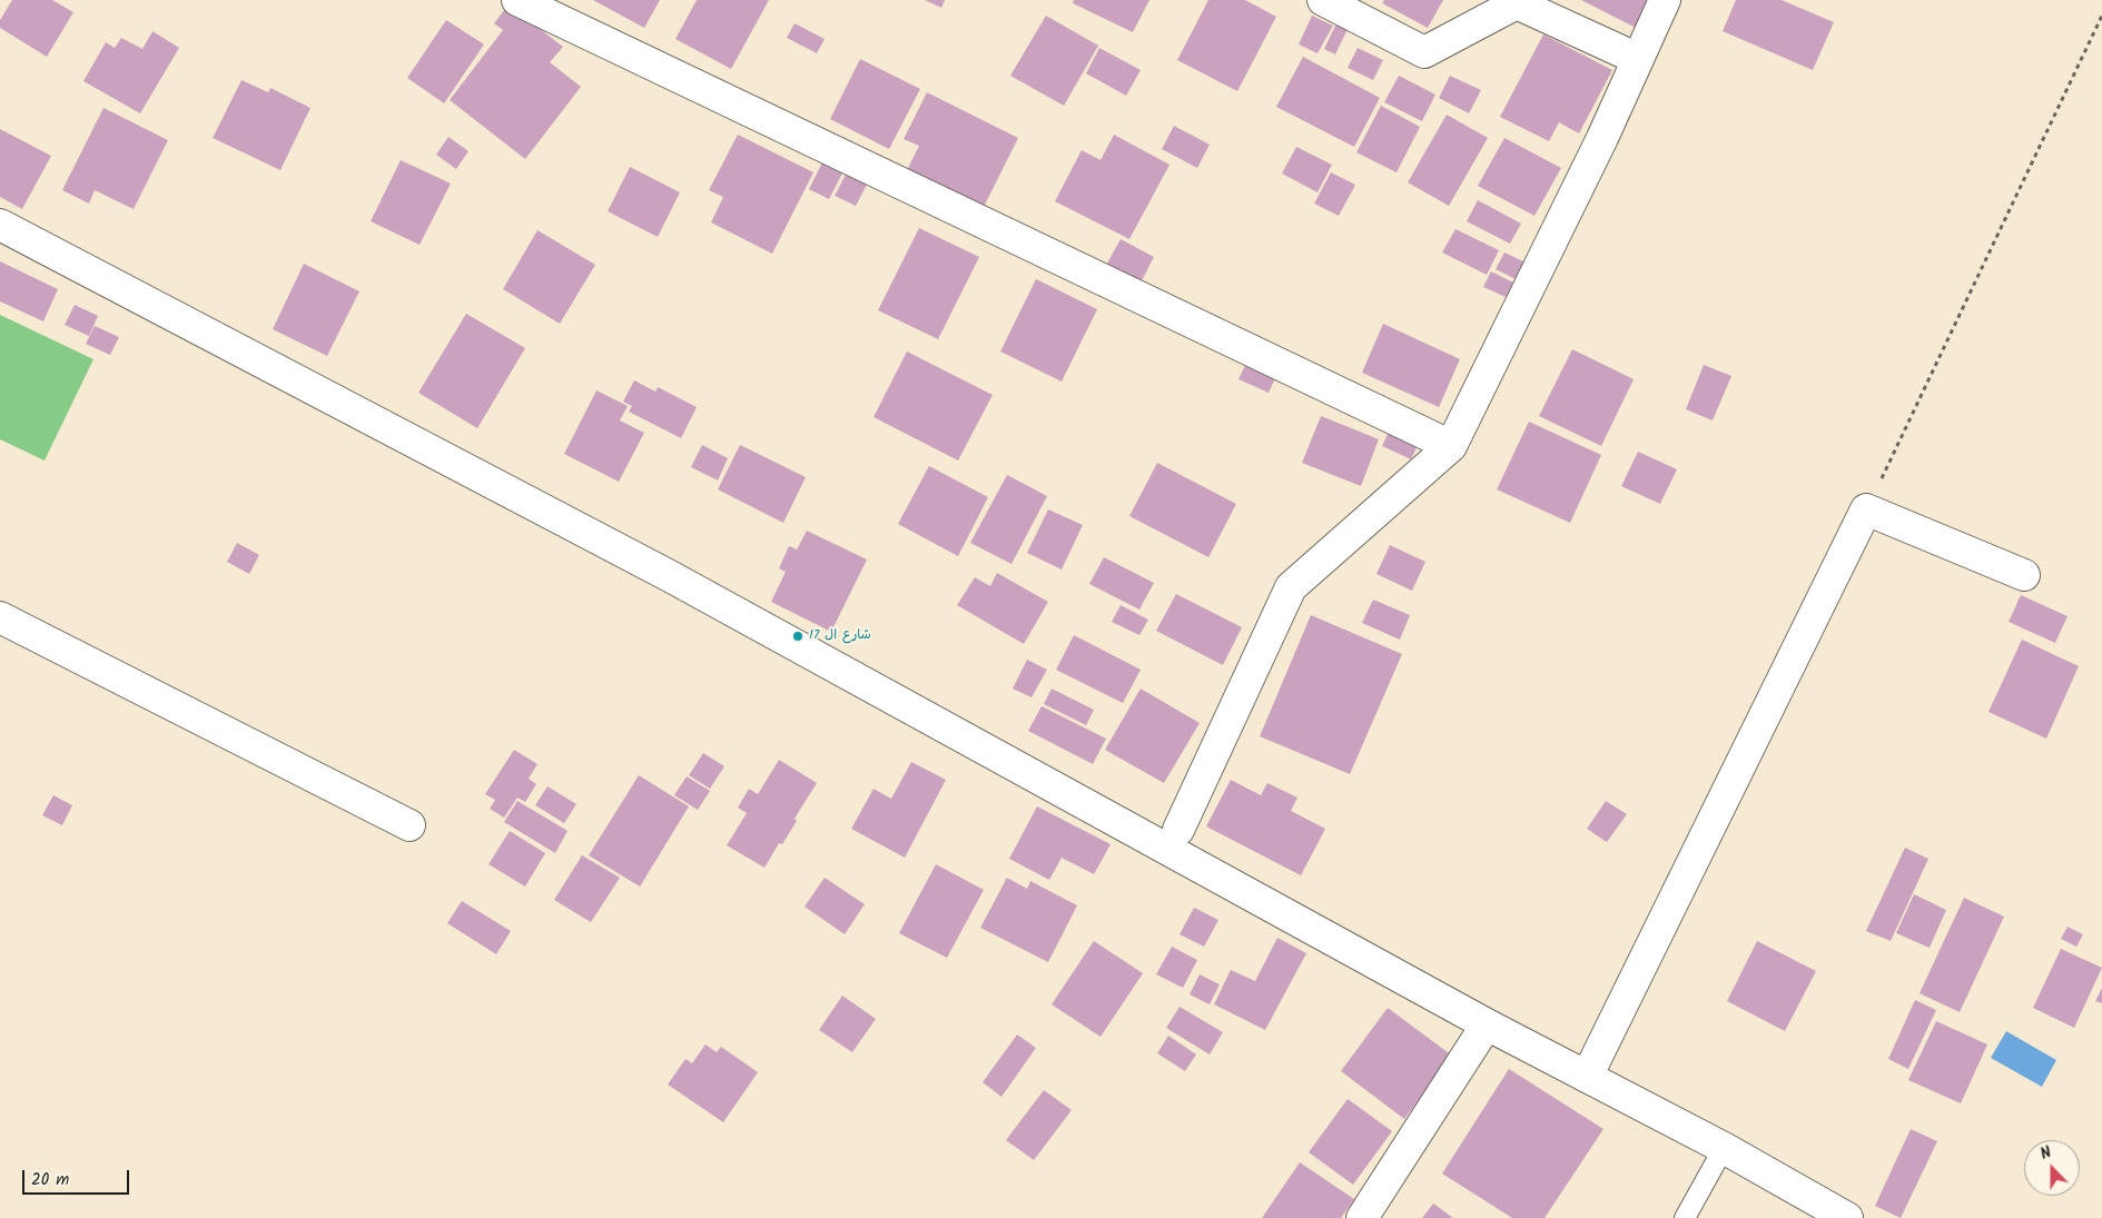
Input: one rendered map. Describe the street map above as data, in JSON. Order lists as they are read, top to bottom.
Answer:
{
  "places": ["شارع ال 17"],
  "scale_bar": "20 m",
  "north": "top"
}
